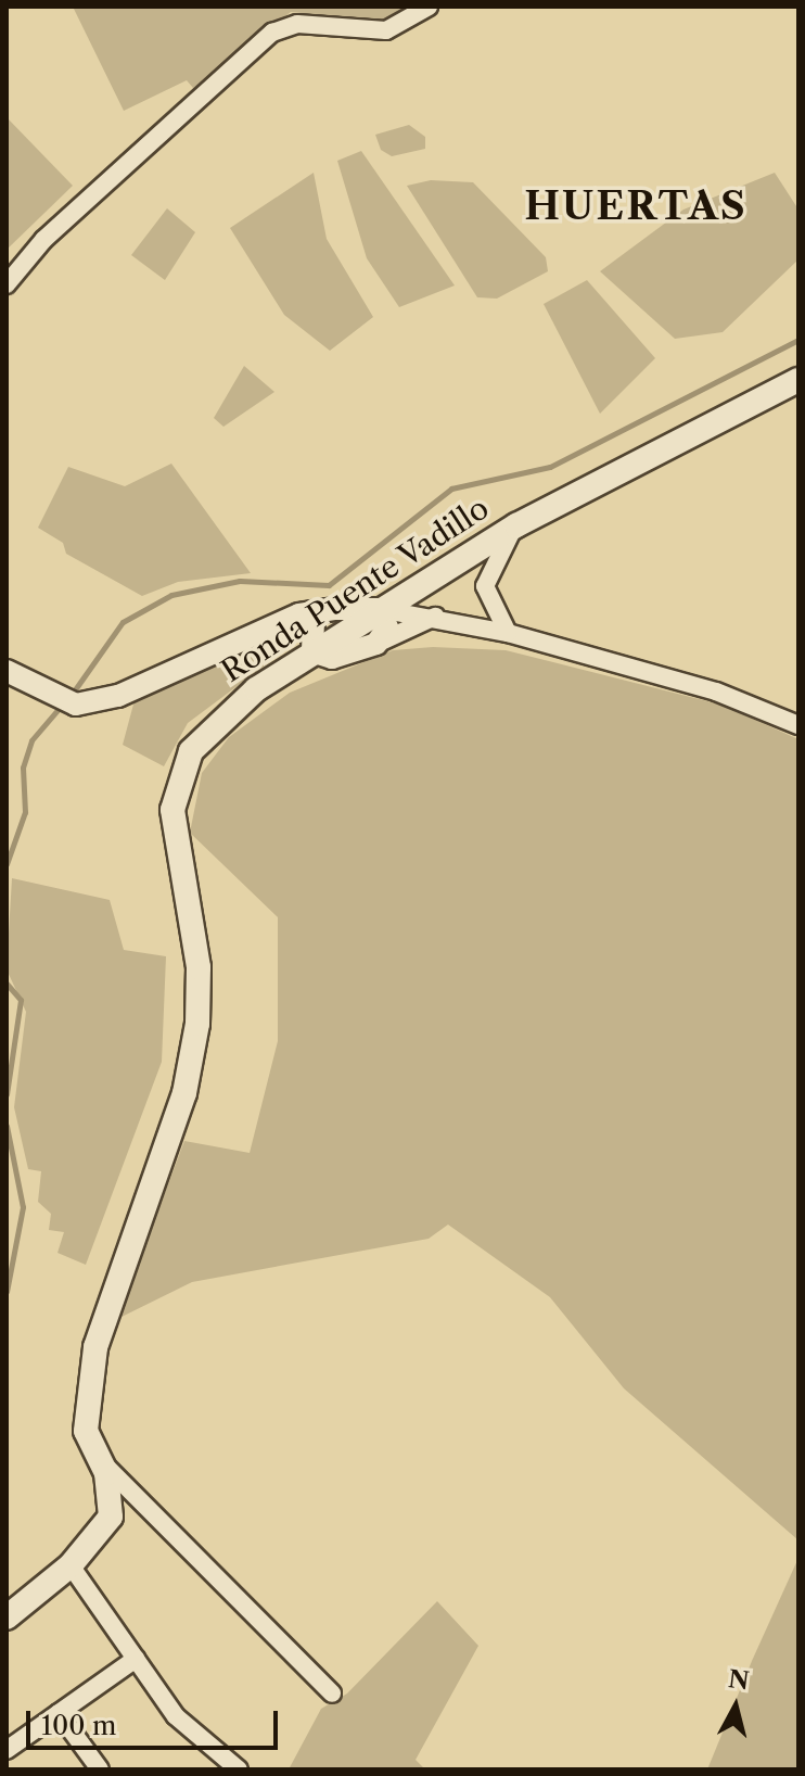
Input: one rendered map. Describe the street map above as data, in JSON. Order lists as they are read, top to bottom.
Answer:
{
  "streets": {
    "main road": ["Ronda Puente Vadillo"]
  },
  "districts": ["HUERTAS"],
  "scale_bar": "100 m",
  "north": "top"
}
